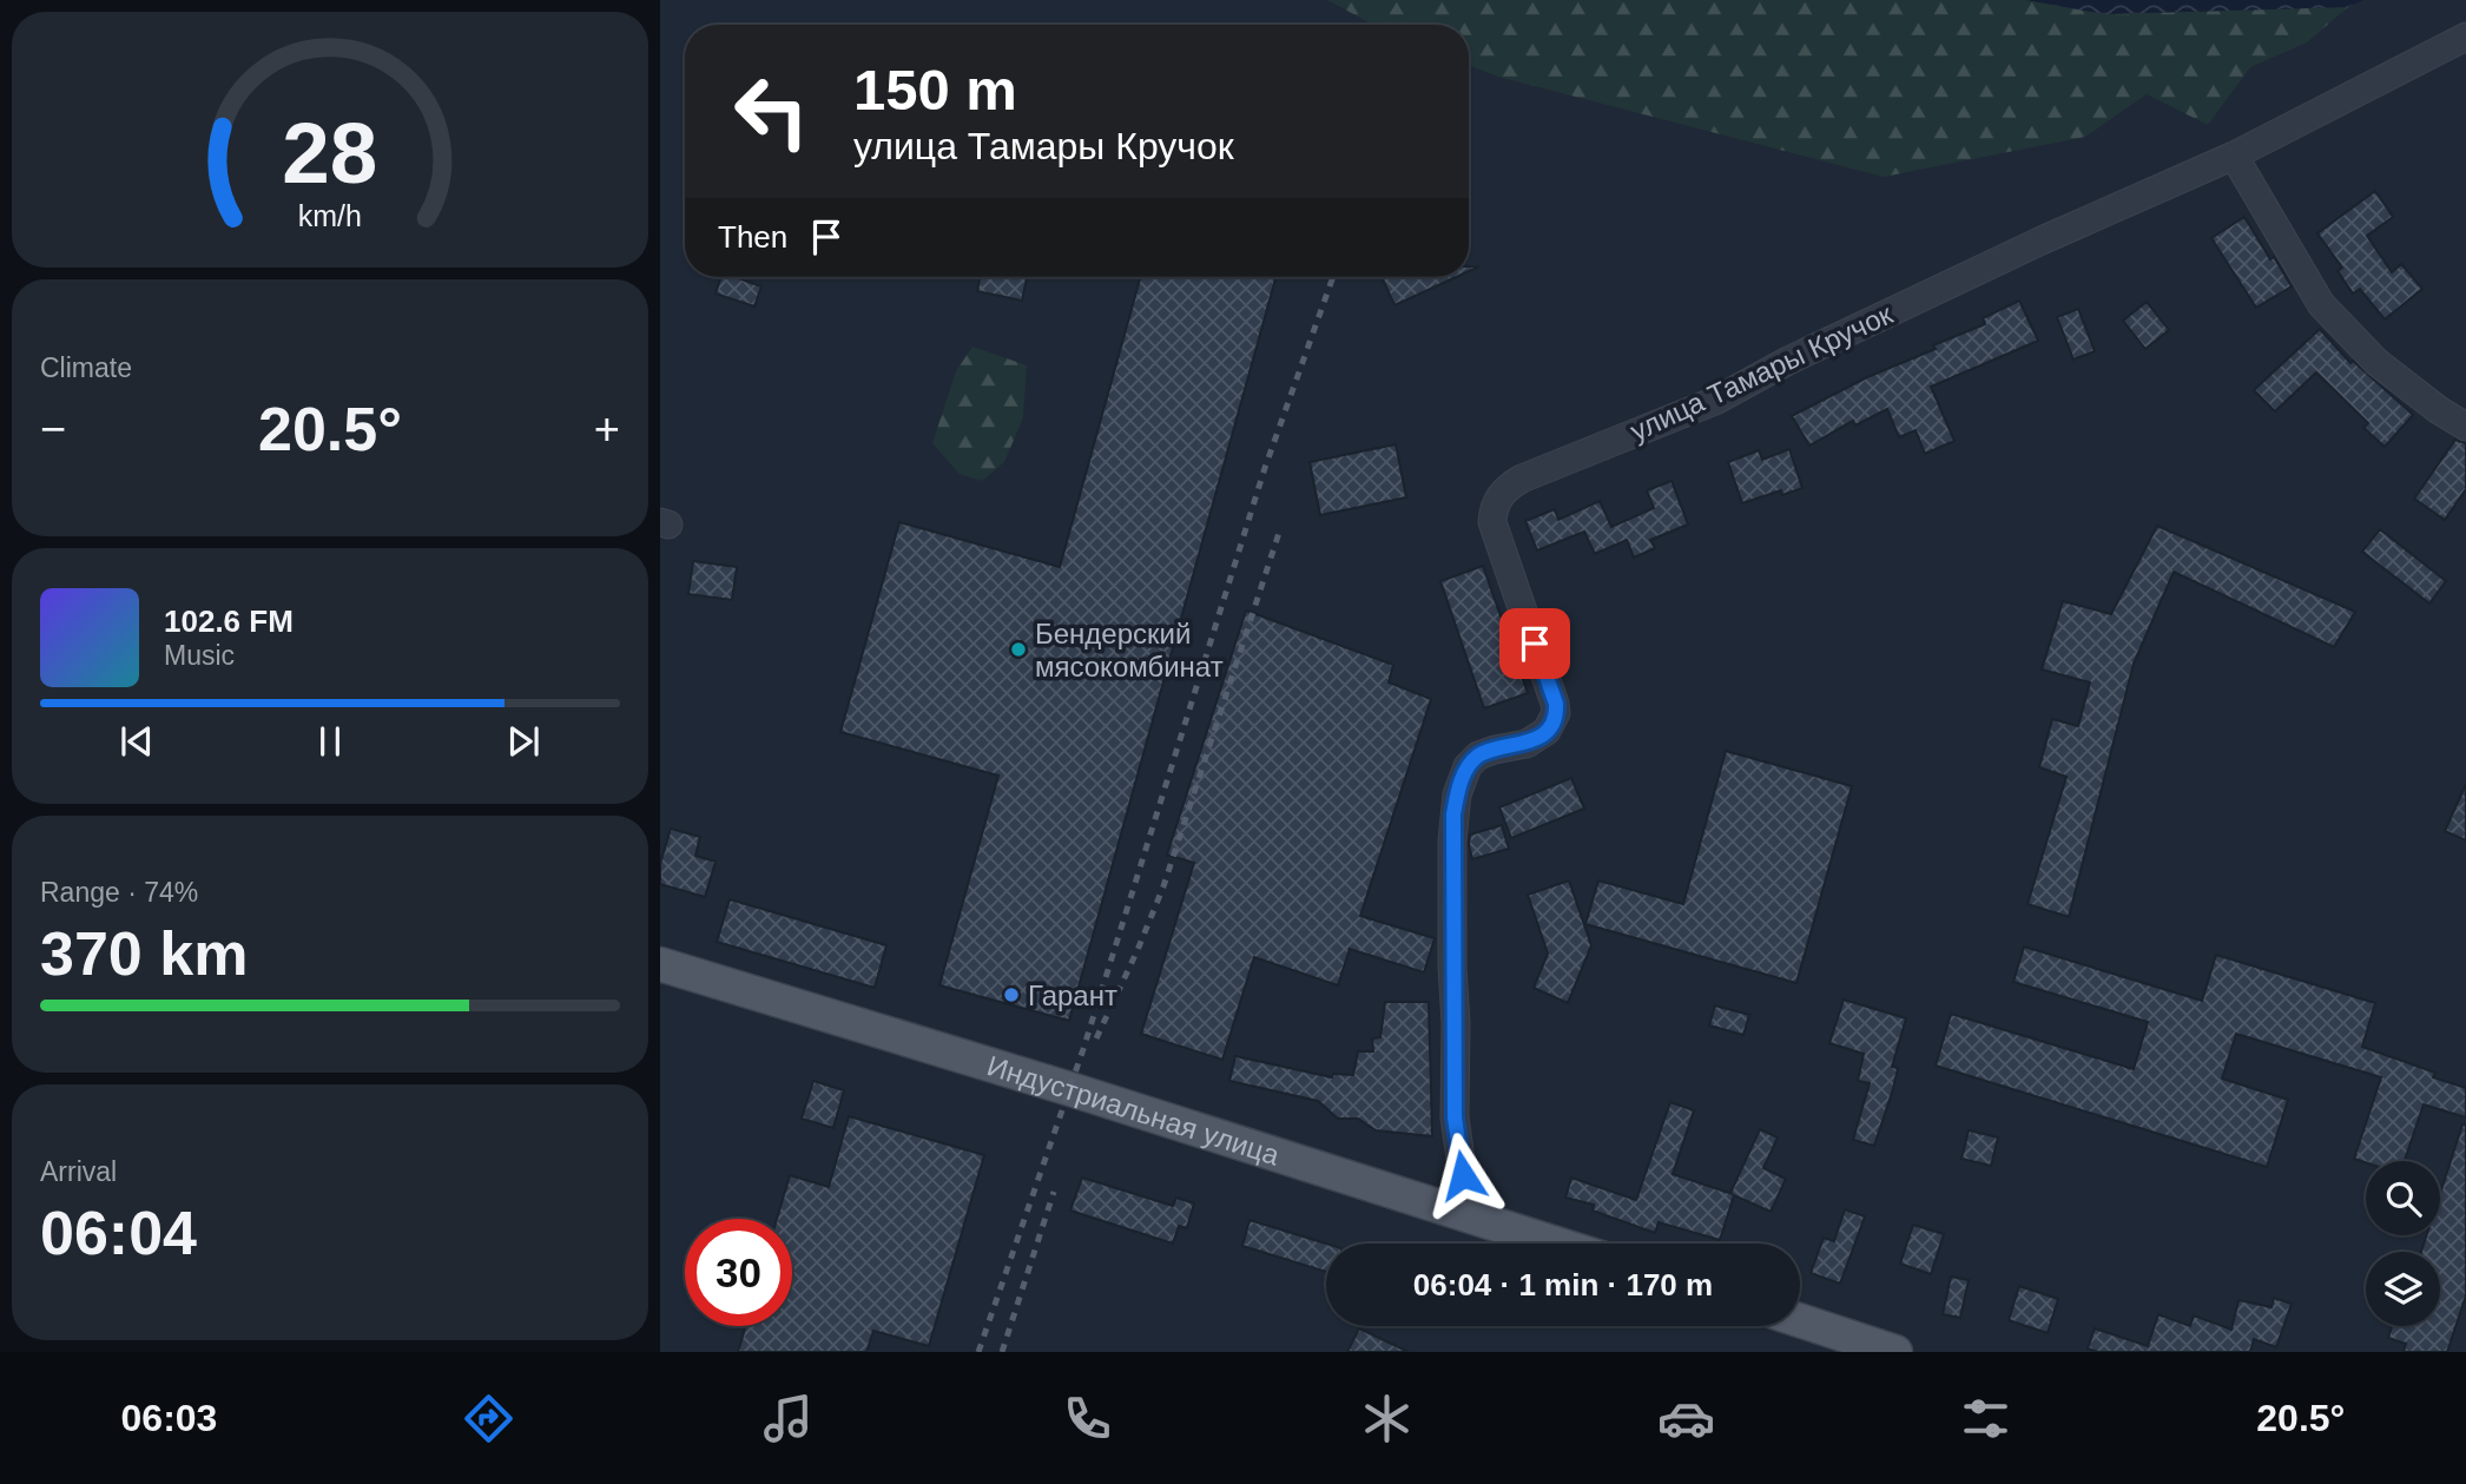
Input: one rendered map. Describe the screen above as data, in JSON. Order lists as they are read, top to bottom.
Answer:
{
  "streets": {
    "main road": ["Индустриальная улица"],
    "street": ["улица Тамары Кручок"]
  },
  "crossings": [
    ["улица Тамары Кручок", "Индустриальная улица"]
  ],
  "places": ["Бендерский мясокомбинат", "Гарант"],
  "page": {
    "turn": ["150 m", "улица Тамары Кручок"],
    "then": "Then",
    "tile": [
      "Climate",
      ["Range · 74%", "370 km"],
      ["Arrival", "06:04"]
    ],
    "heat": ["−", "20.5°", "+"],
    "song": ["102.6 FM", "Music"],
    "limit": "30",
    "trip": "06:04 · 1 min · 170 m",
    "tabs": ["06:03", "20.5°"],
    "gauge": ["28", "km/h"]
  }
}
